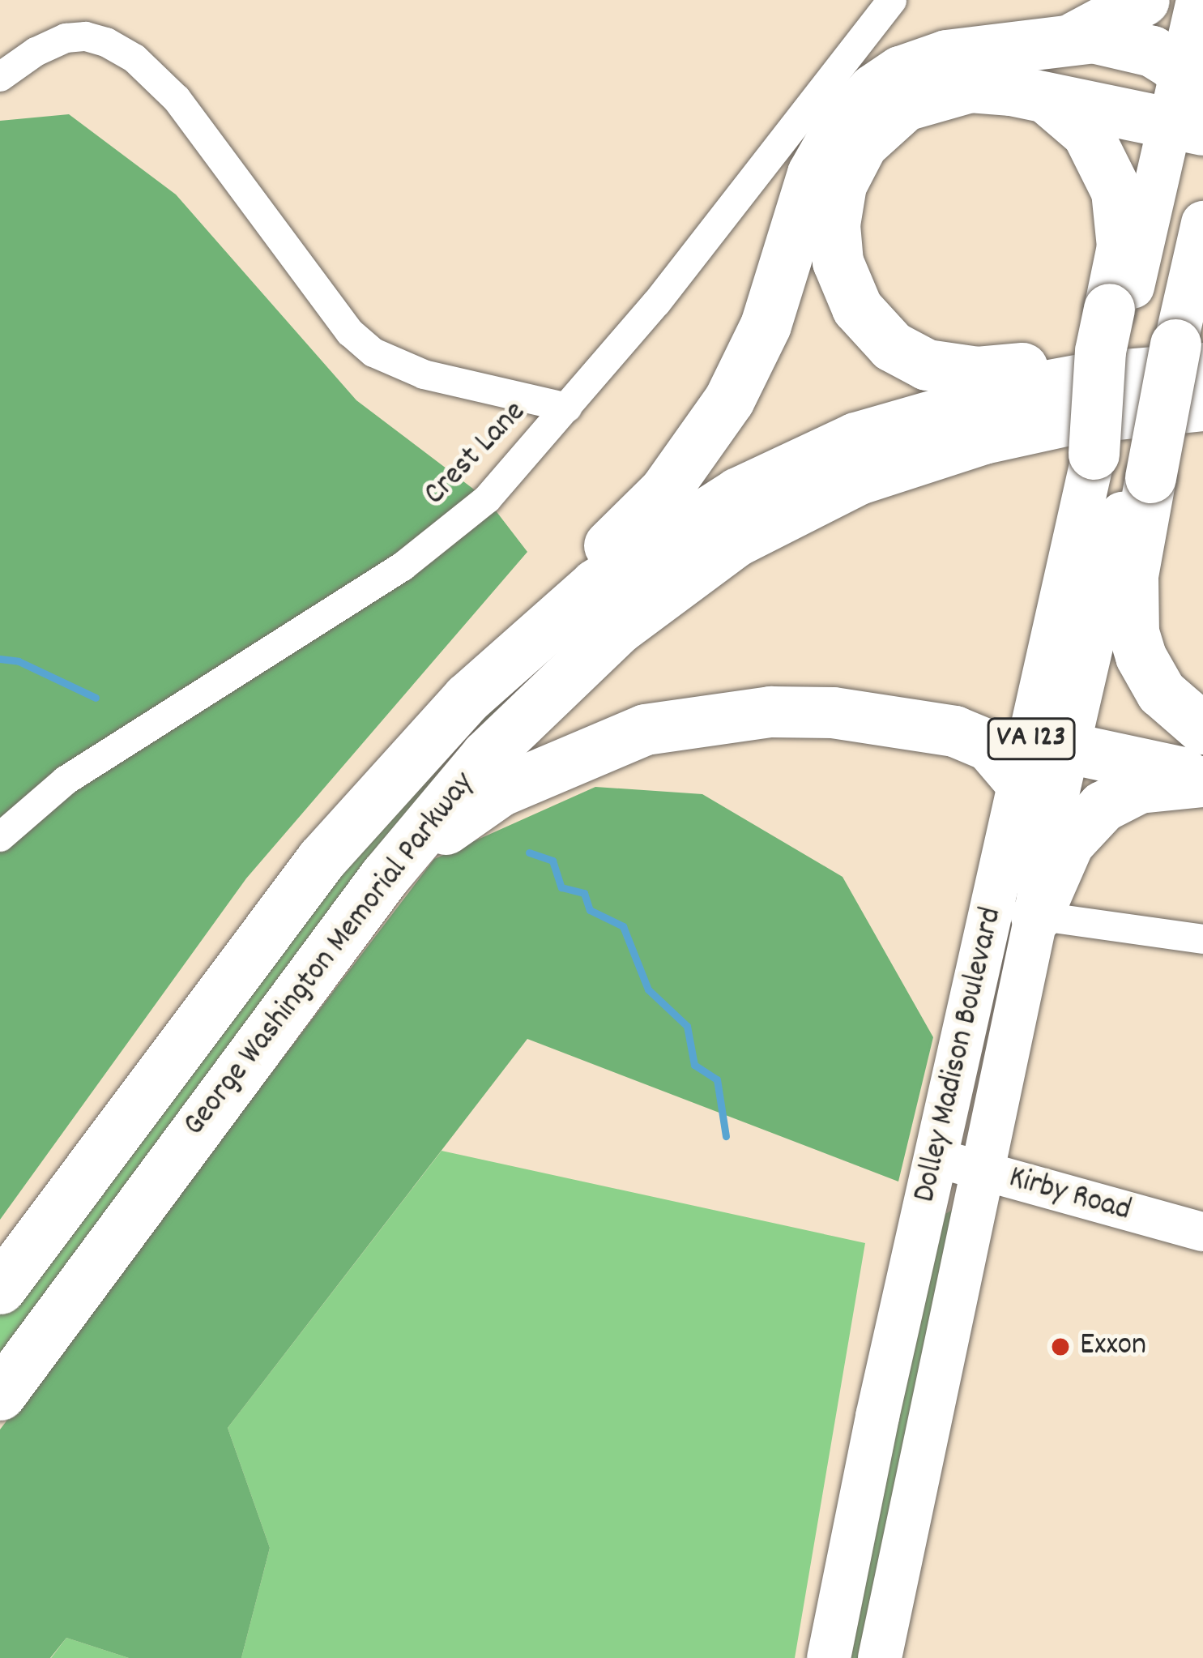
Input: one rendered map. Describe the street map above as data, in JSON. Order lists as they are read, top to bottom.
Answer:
{
  "streets": {
    "highway": ["George Washington Memorial Parkway"],
    "main road": ["VA 123", "Dolley Madison Boulevard", "Kirby Road"],
    "street": ["Crest Lane"]
  },
  "crossings": [
    ["George Washington Memorial Parkway", "Dolley Madison Boulevard"],
    ["Dolley Madison Boulevard", "Kirby Road"]
  ],
  "places": ["Exxon"]
}
